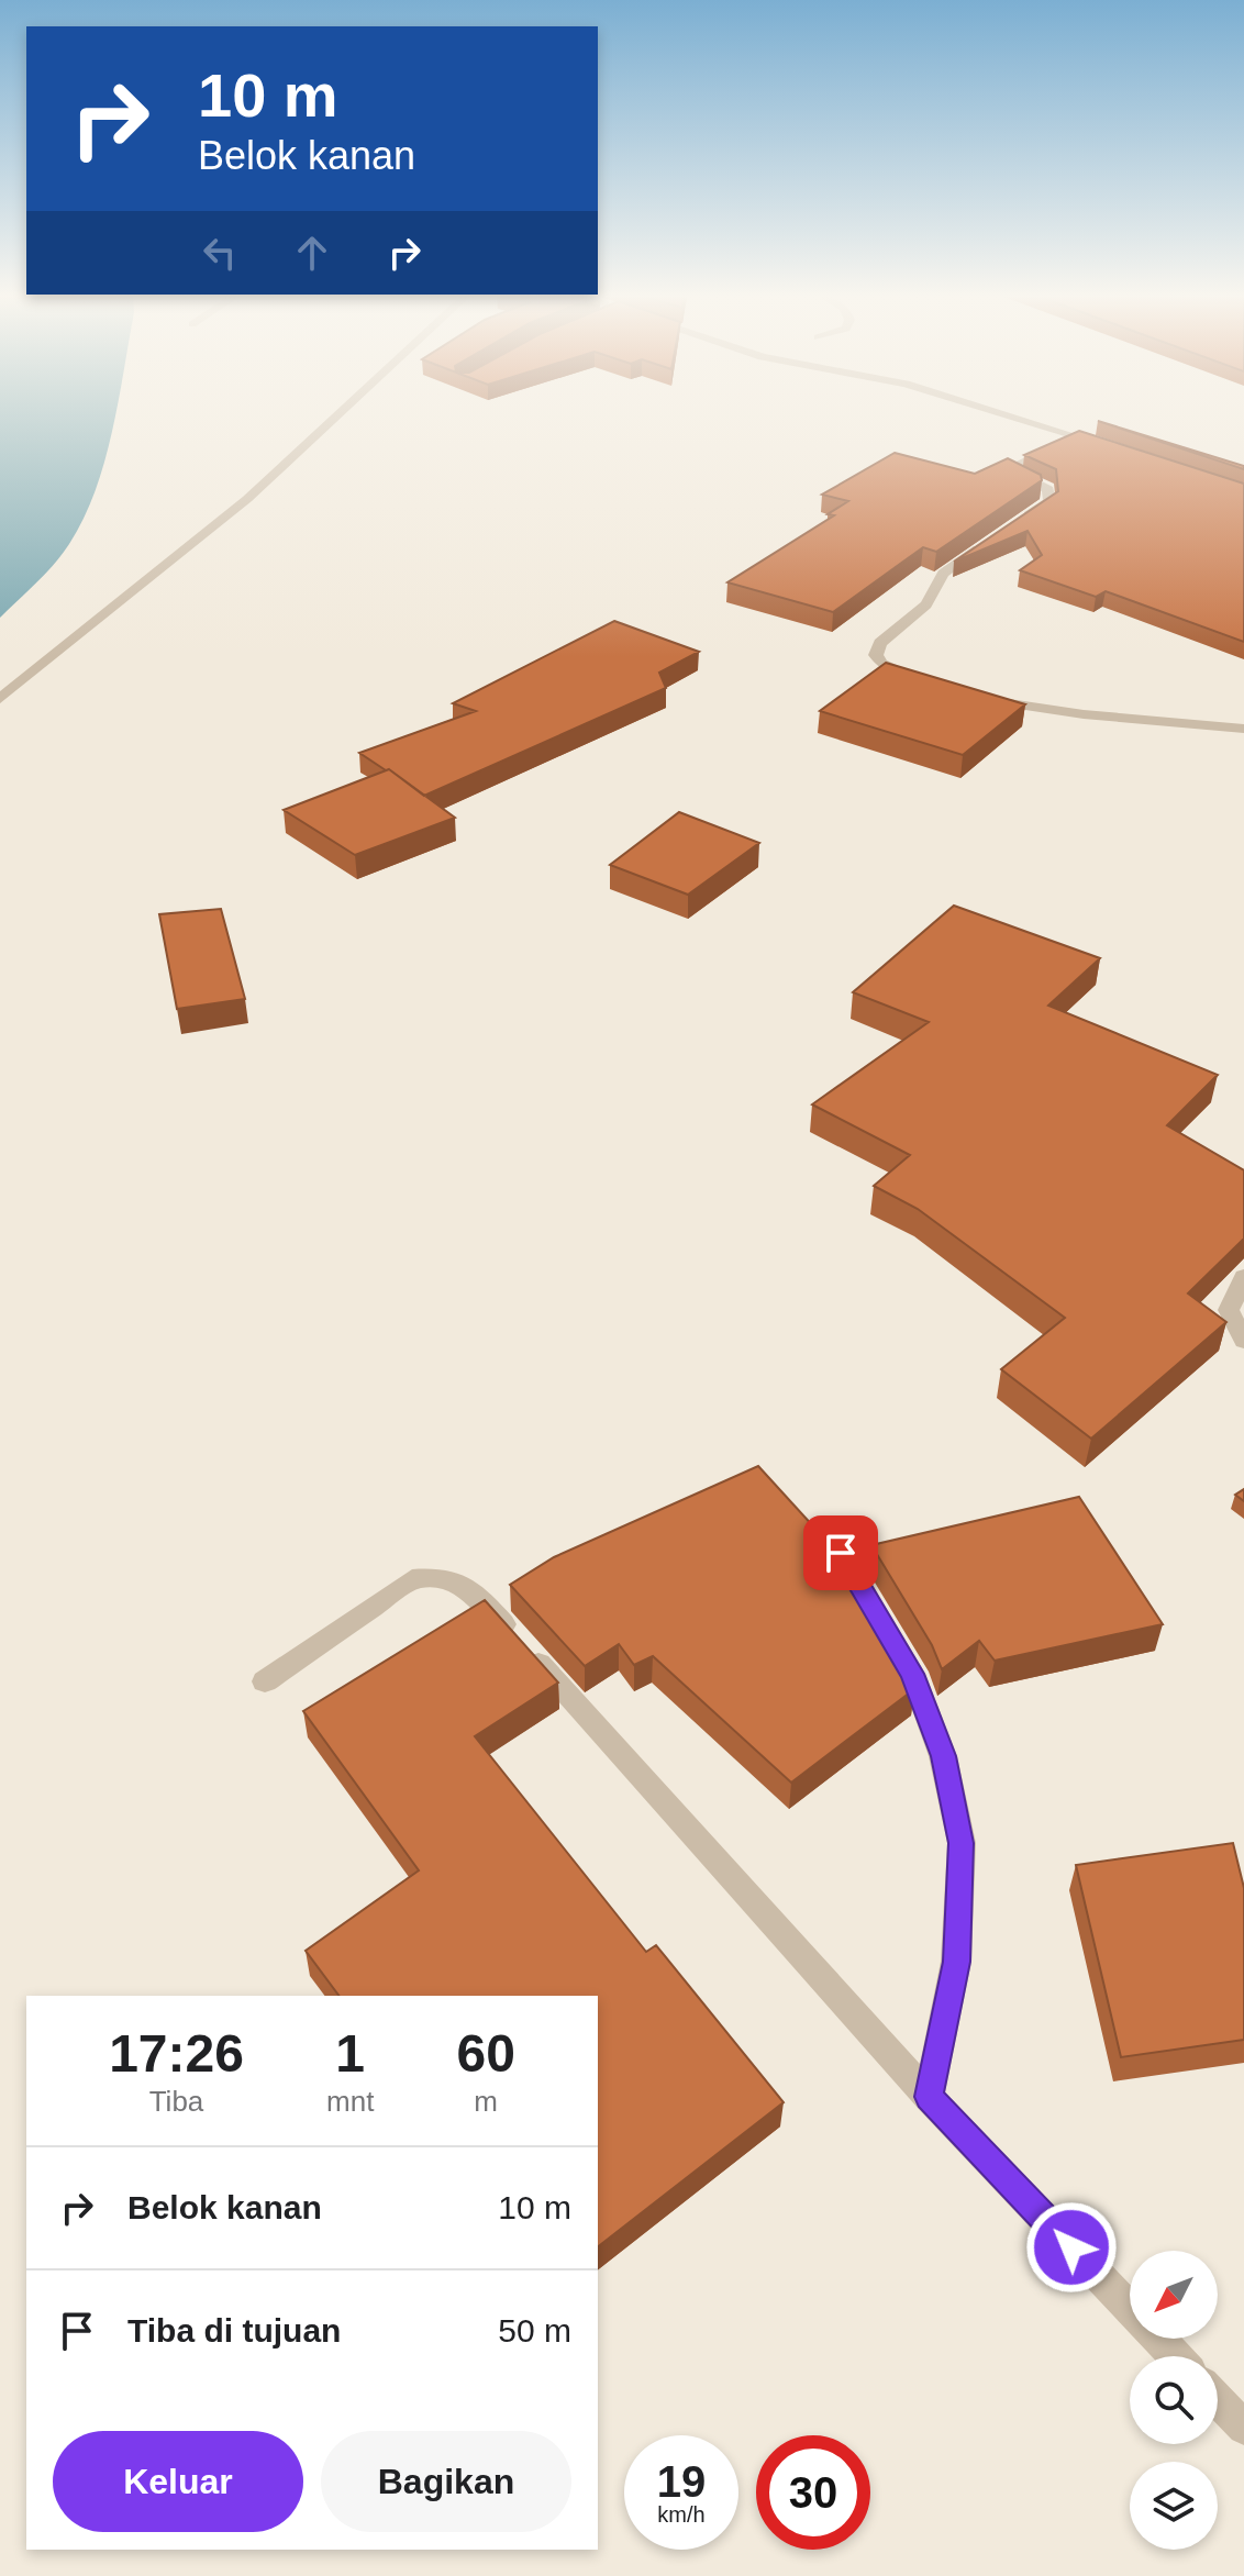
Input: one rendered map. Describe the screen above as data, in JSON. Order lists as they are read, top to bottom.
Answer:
{
  "north": "bottom left",
  "page": {
    "turn": ["10 m", "Belok kanan"],
    "eta": [
      "17:26",
      "Tiba",
      "1",
      "mnt",
      "60",
      "m"
    ],
    "list": [
      {
        "name": "Belok kanan",
        "value": "10 m"
      },
      {
        "name": "Tiba di tujuan",
        "value": "50 m"
      }
    ],
    "buttons": ["Keluar", "Bagikan"],
    "speed": "19 km/h",
    "limit": "30"
  }
}
